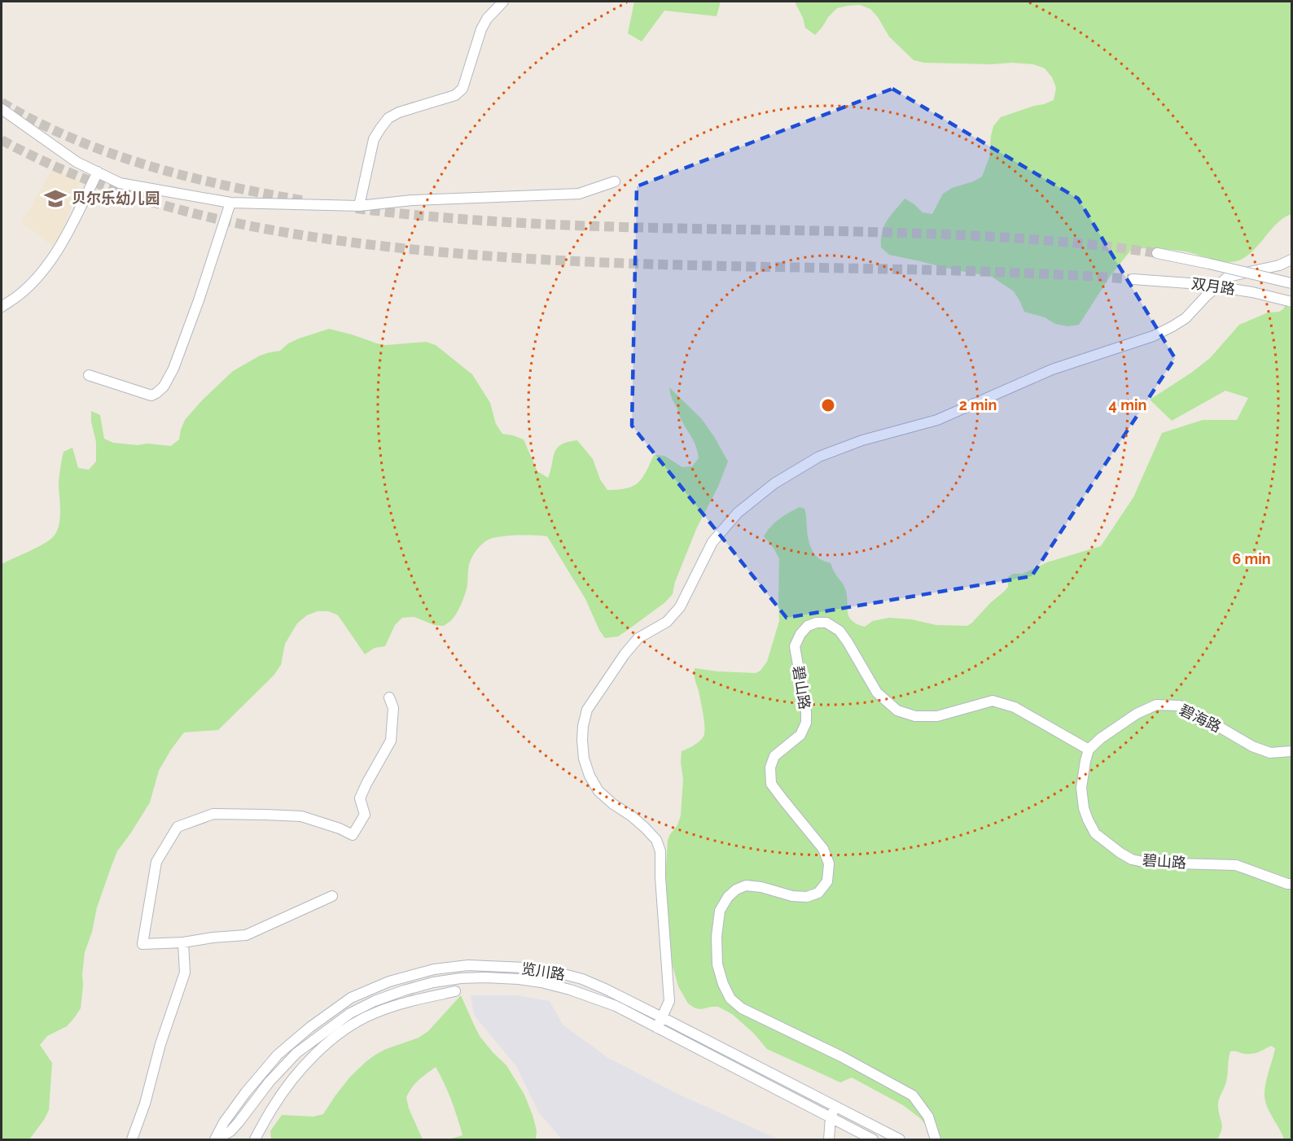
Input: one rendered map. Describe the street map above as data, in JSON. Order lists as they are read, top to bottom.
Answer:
{
  "streets": {
    "street": [
      "双月路",
      "碧山路",
      "碧海路",
      "览川路"
    ]
  },
  "crossings": [
    ["碧山路", "碧海路"]
  ],
  "places": {
    "school or university": ["贝尔乐幼儿园"]
  },
  "rings": ["2 min", "4 min", "6 min"]
}
